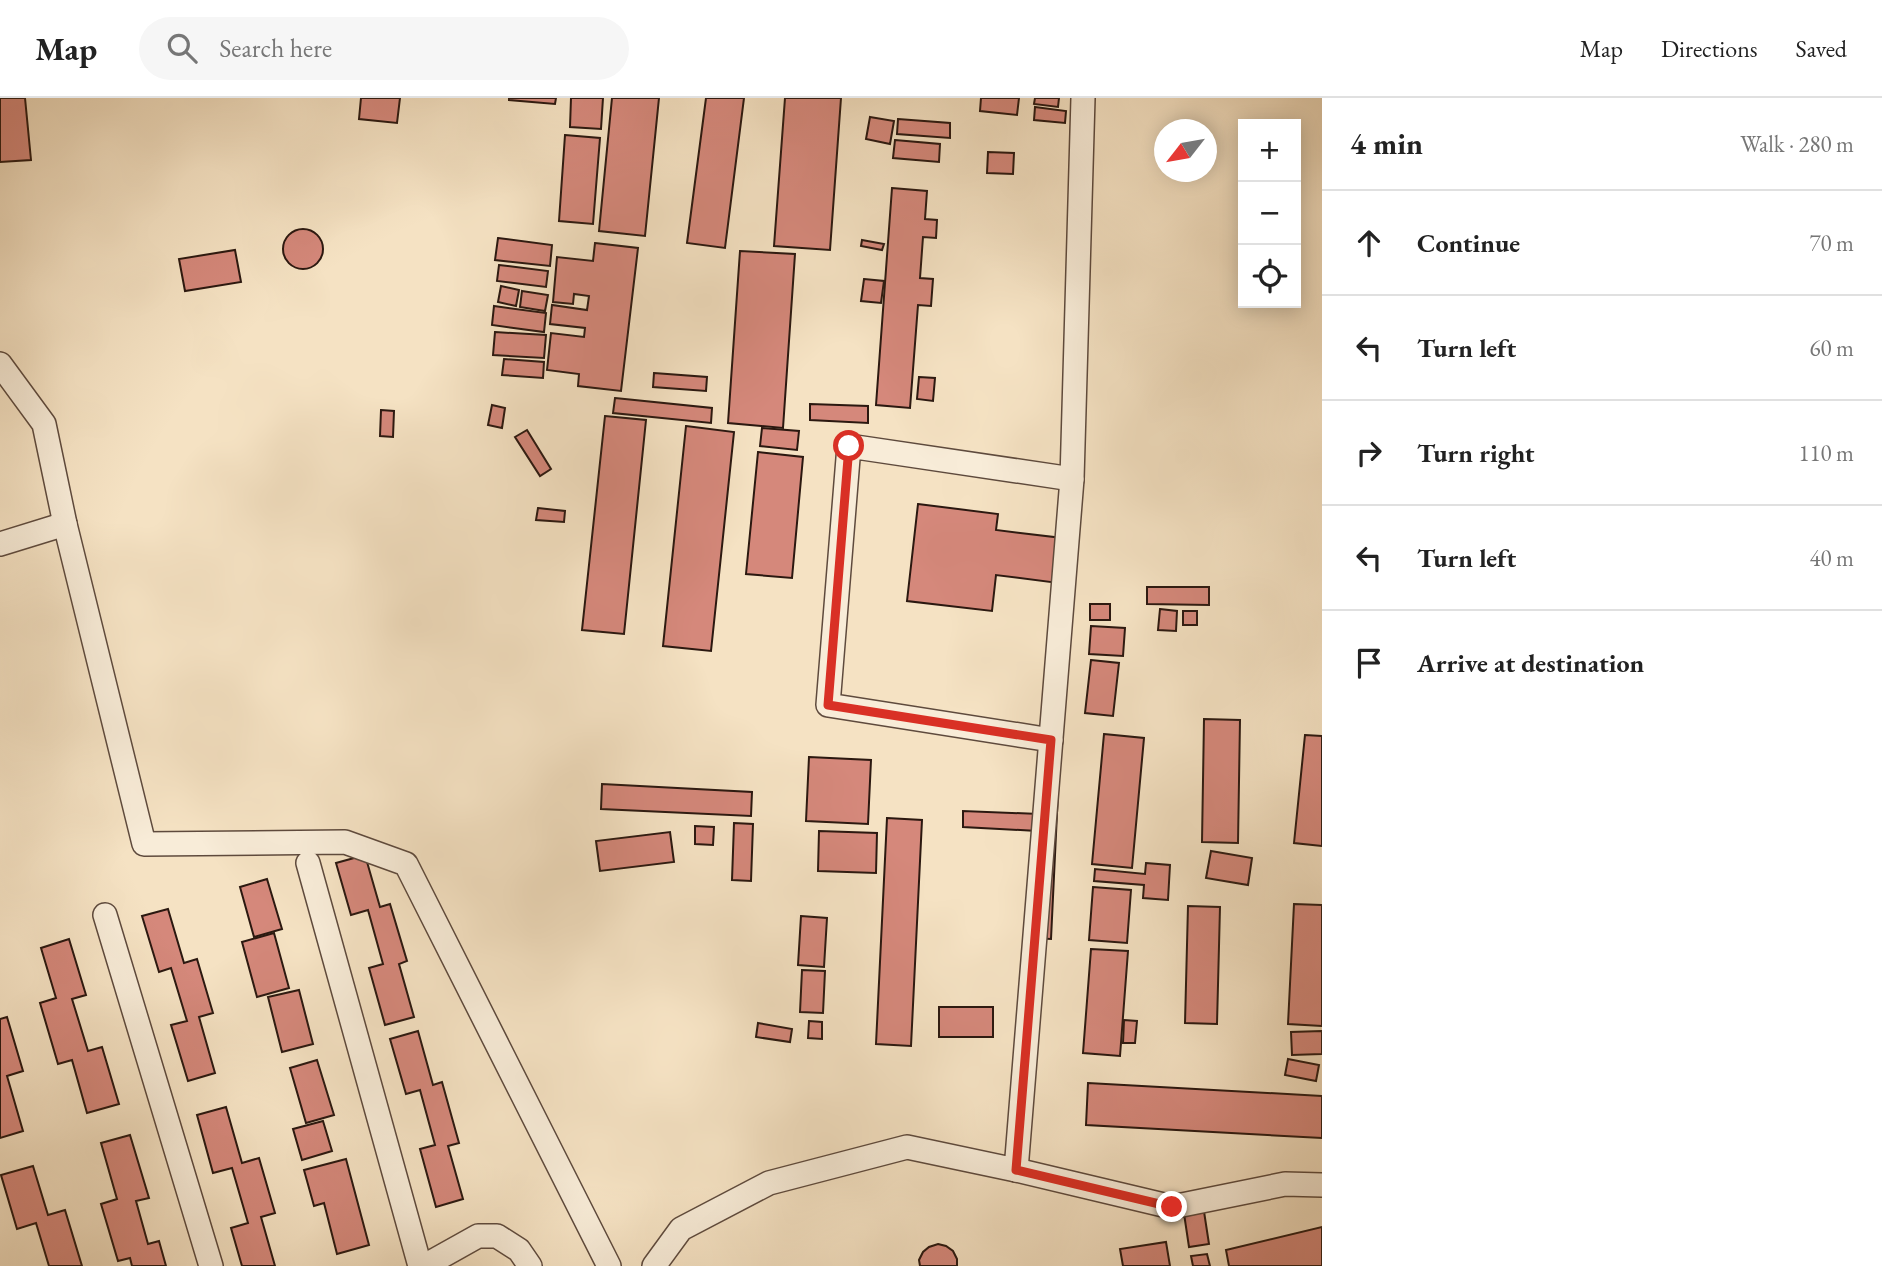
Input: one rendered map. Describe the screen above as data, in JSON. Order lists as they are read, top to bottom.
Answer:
{
  "north": "bottom left",
  "page": {
    "header": "Map",
    "search": "Search here",
    "nav": ["Map", "Directions", "Saved"],
    "heading": ["4 min", "Walk · 280 m"],
    "map_buttons": ["+", "−"],
    "list": [
      ["Continue", "70 m"],
      ["Turn left", "60 m"],
      ["Turn right", "110 m"],
      ["Turn left", "40 m"],
      "Arrive at destination"
    ]
  }
}
